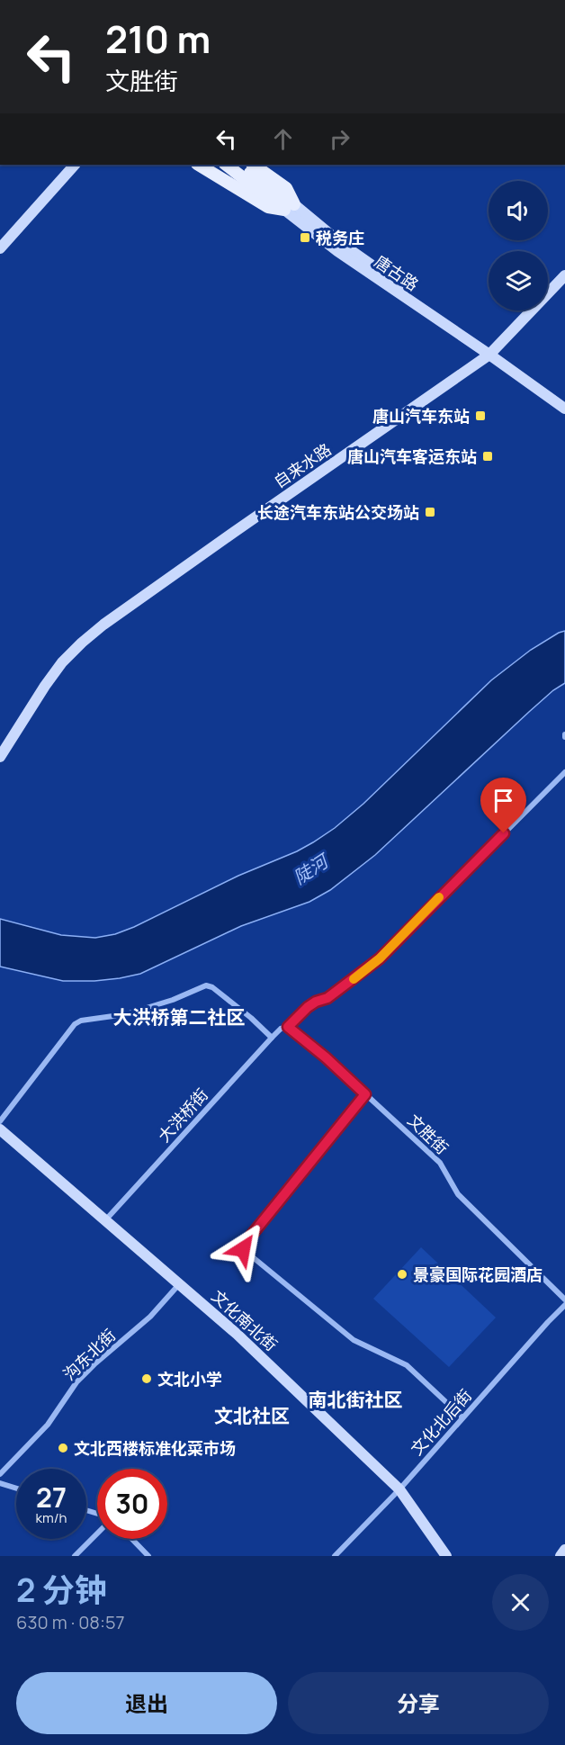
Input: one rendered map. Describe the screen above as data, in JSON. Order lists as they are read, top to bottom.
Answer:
{
  "streets": {
    "main road": ["唐古路"],
    "street": [
      "自来水路",
      "大洪桥街",
      "文胜街",
      "文化南北街",
      "沟东北街",
      "文化北后街"
    ]
  },
  "crossings": [
    ["唐古路", "自来水路"],
    ["大洪桥街", "文胜街"],
    ["大洪桥街", "文化南北街"],
    ["文化南北街", "沟东北街"],
    ["文化南北街", "文化北后街"]
  ],
  "districts": ["大洪桥第二社区", "南北街社区", "文北社区"],
  "water": ["陡河"],
  "places": {
    "transit": [
      "税务庄",
      "唐山汽车东站",
      "唐山汽车客运东站",
      "长途汽车东站公交场站"
    ],
    "other": ["景豪国际花园酒店", "文北小学", "文北西楼标准化菜市场"]
  },
  "page": {
    "turn": ["210 m", "文胜街"],
    "speed": "27 km/h",
    "limit": "30",
    "heading": ["2 分钟", "630 m · 08:57"],
    "buttons": ["退出", "分享"]
  }
}
